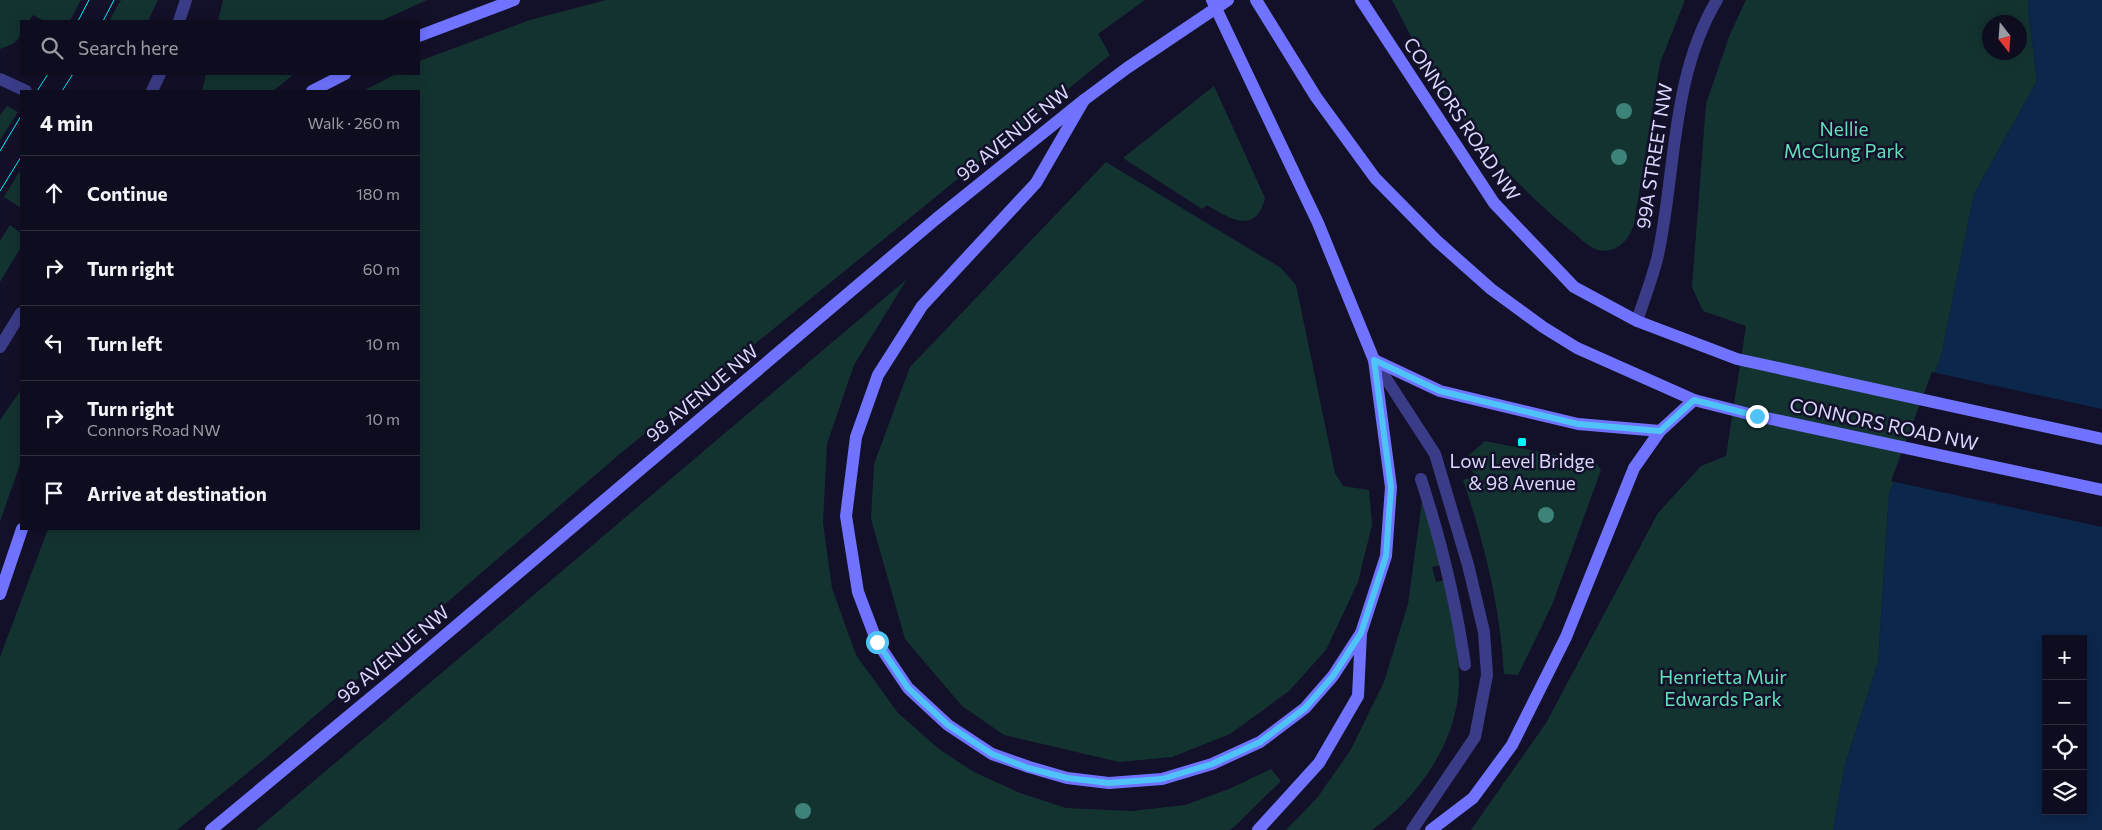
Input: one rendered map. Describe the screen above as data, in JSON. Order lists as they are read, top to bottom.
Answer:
{
  "streets": {
    "main road": ["CONNORS ROAD NW", "98 AVENUE NW"],
    "street": ["99A STREET NW"]
  },
  "crossings": [
    ["CONNORS ROAD NW", "99A STREET NW"]
  ],
  "parks": ["Nellie McClung Park", "Henrietta Muir Edwards Park"],
  "places": {
    "transit": ["Low Level Bridge & 98 Avenue"]
  },
  "north": "bottom",
  "page": {
    "search": "Search here",
    "heading": ["4 min", "Walk · 260 m"],
    "list": [
      ["Continue", "180 m"],
      ["Turn right", "60 m"],
      ["Turn left", "10 m"],
      ["Turn right", "Connors Road NW", "10 m"],
      "Arrive at destination"
    ],
    "map_buttons": ["+", "−"]
  }
}
